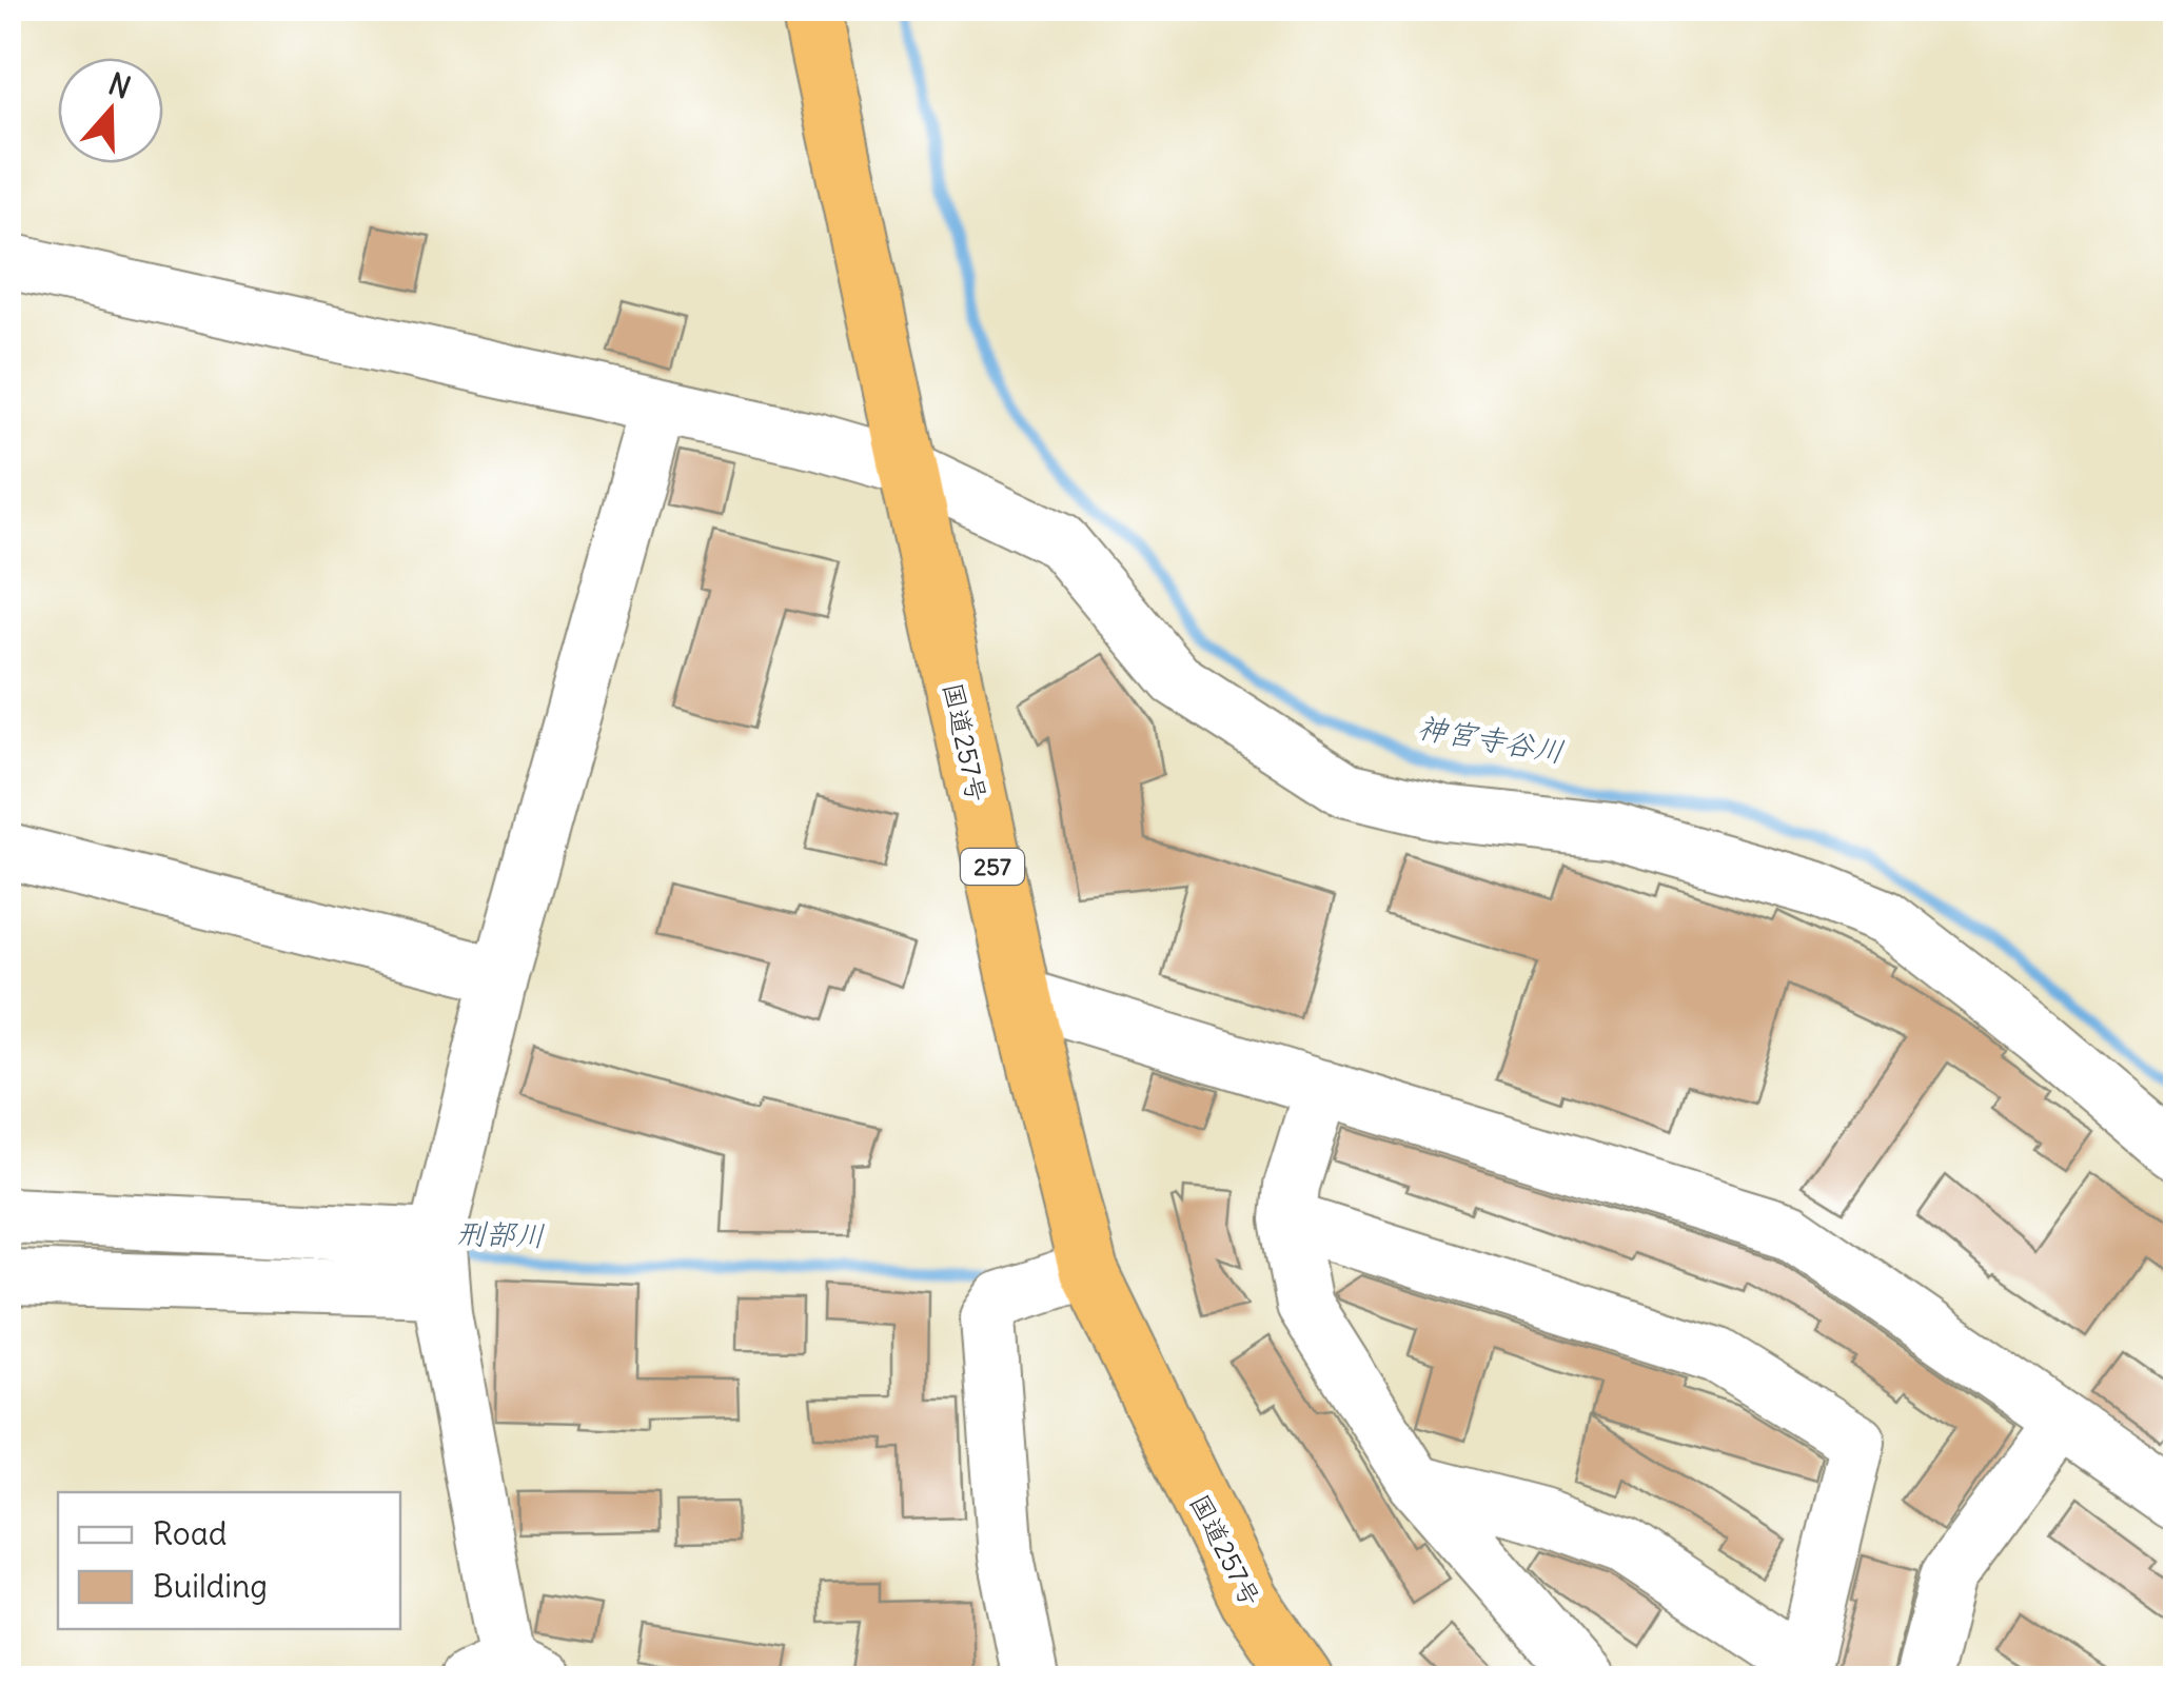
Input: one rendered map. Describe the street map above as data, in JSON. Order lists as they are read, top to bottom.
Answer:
{
  "streets": {
    "highway": ["国道257号", "257"]
  },
  "water": ["神宮寺谷川", "刑部川"],
  "legend": ["Road", "Building"],
  "north": "top"
}
